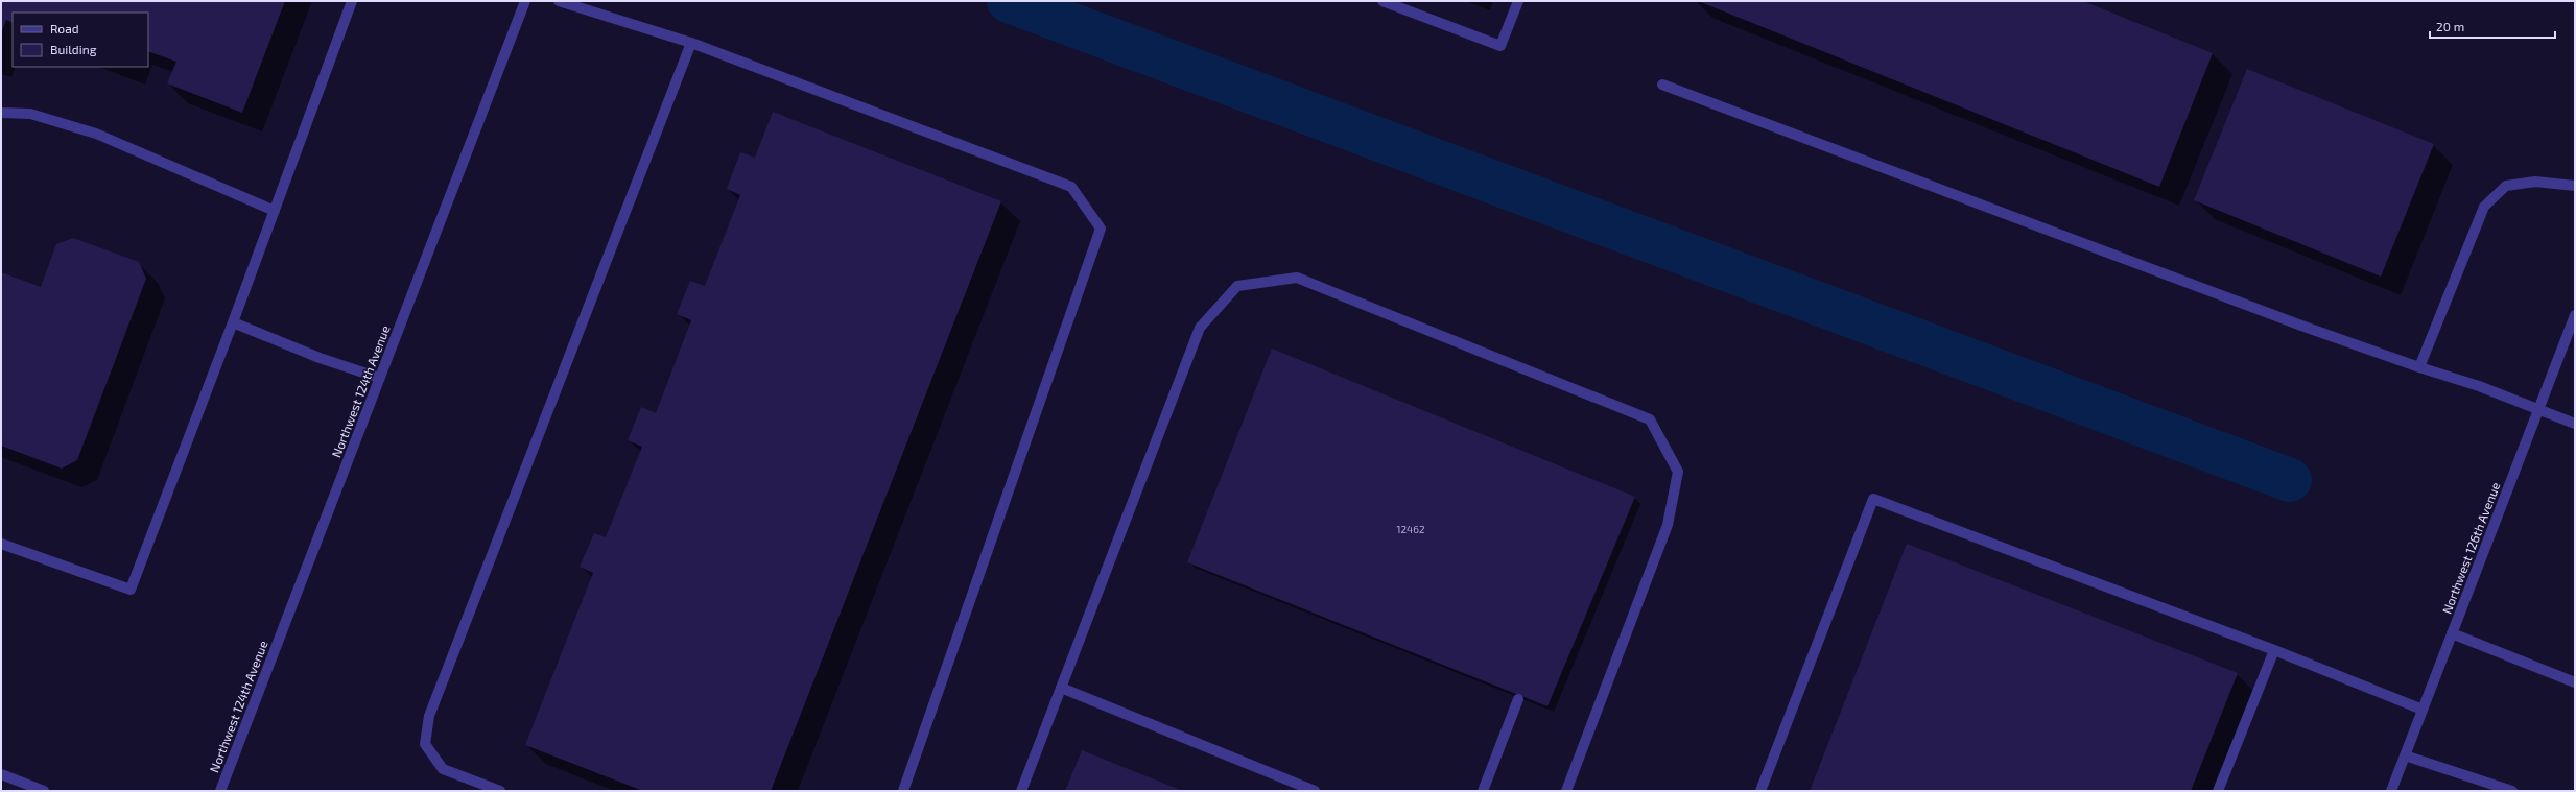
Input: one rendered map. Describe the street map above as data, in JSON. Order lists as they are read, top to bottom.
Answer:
{
  "streets": {
    "street": ["Northwest 124th Avenue", "Northwest 126th Avenue"]
  },
  "house_numbers": ["12462"],
  "legend": ["Road", "Building"],
  "scale_bar": "20 m"
}
